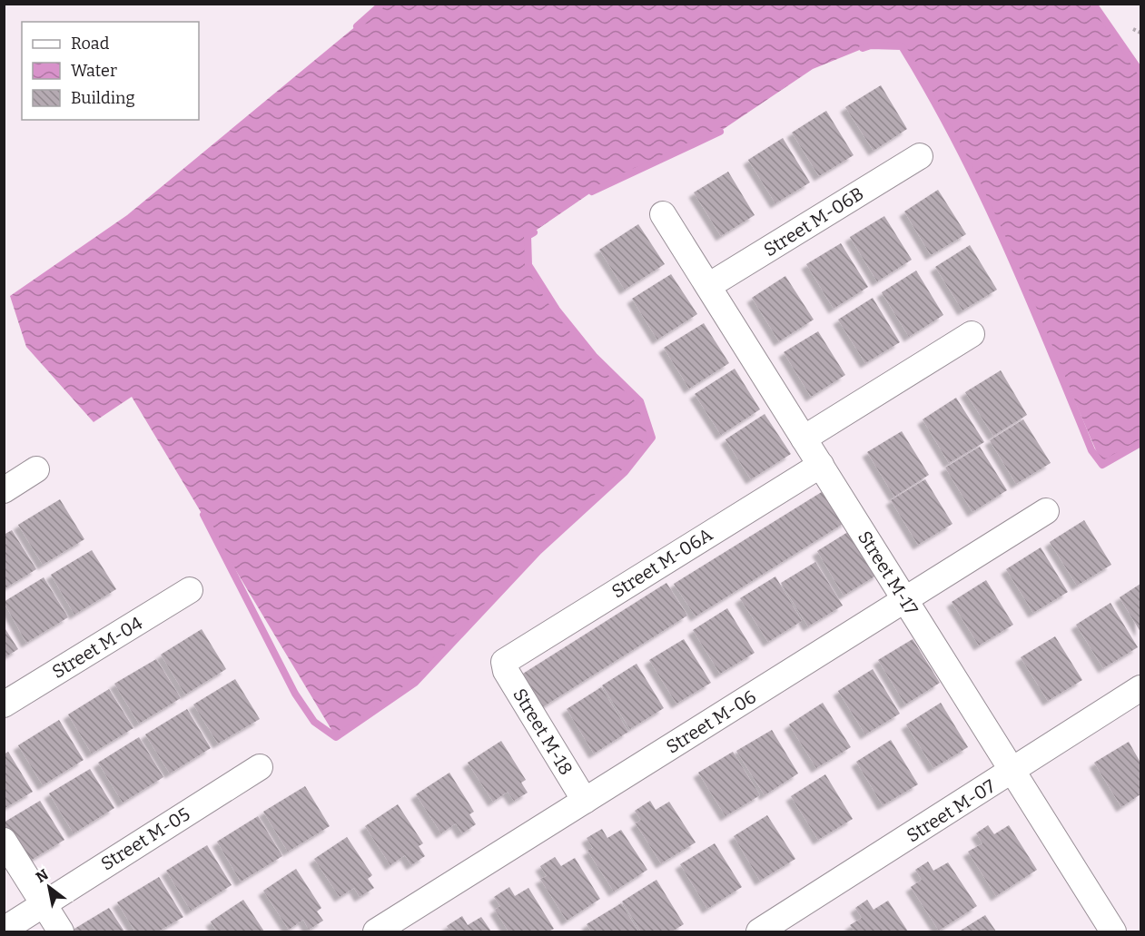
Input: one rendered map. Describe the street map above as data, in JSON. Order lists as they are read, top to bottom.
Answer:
{
  "streets": {
    "street": [
      "Street M-06B",
      "Street M-06A",
      "Street M-17",
      "Street M-04",
      "Street M-06",
      "Street M-18",
      "Street M-07",
      "Street M-05"
    ]
  },
  "crossings": [
    ["Street M-06B", "Street M-17"],
    ["Street M-06A", "Street M-17"],
    ["Street M-06A", "Street M-18"],
    ["Street M-17", "Street M-06"],
    ["Street M-17", "Street M-07"],
    ["Street M-06", "Street M-18"]
  ],
  "legend": ["Road", "Water", "Building"],
  "north": "top left"
}
